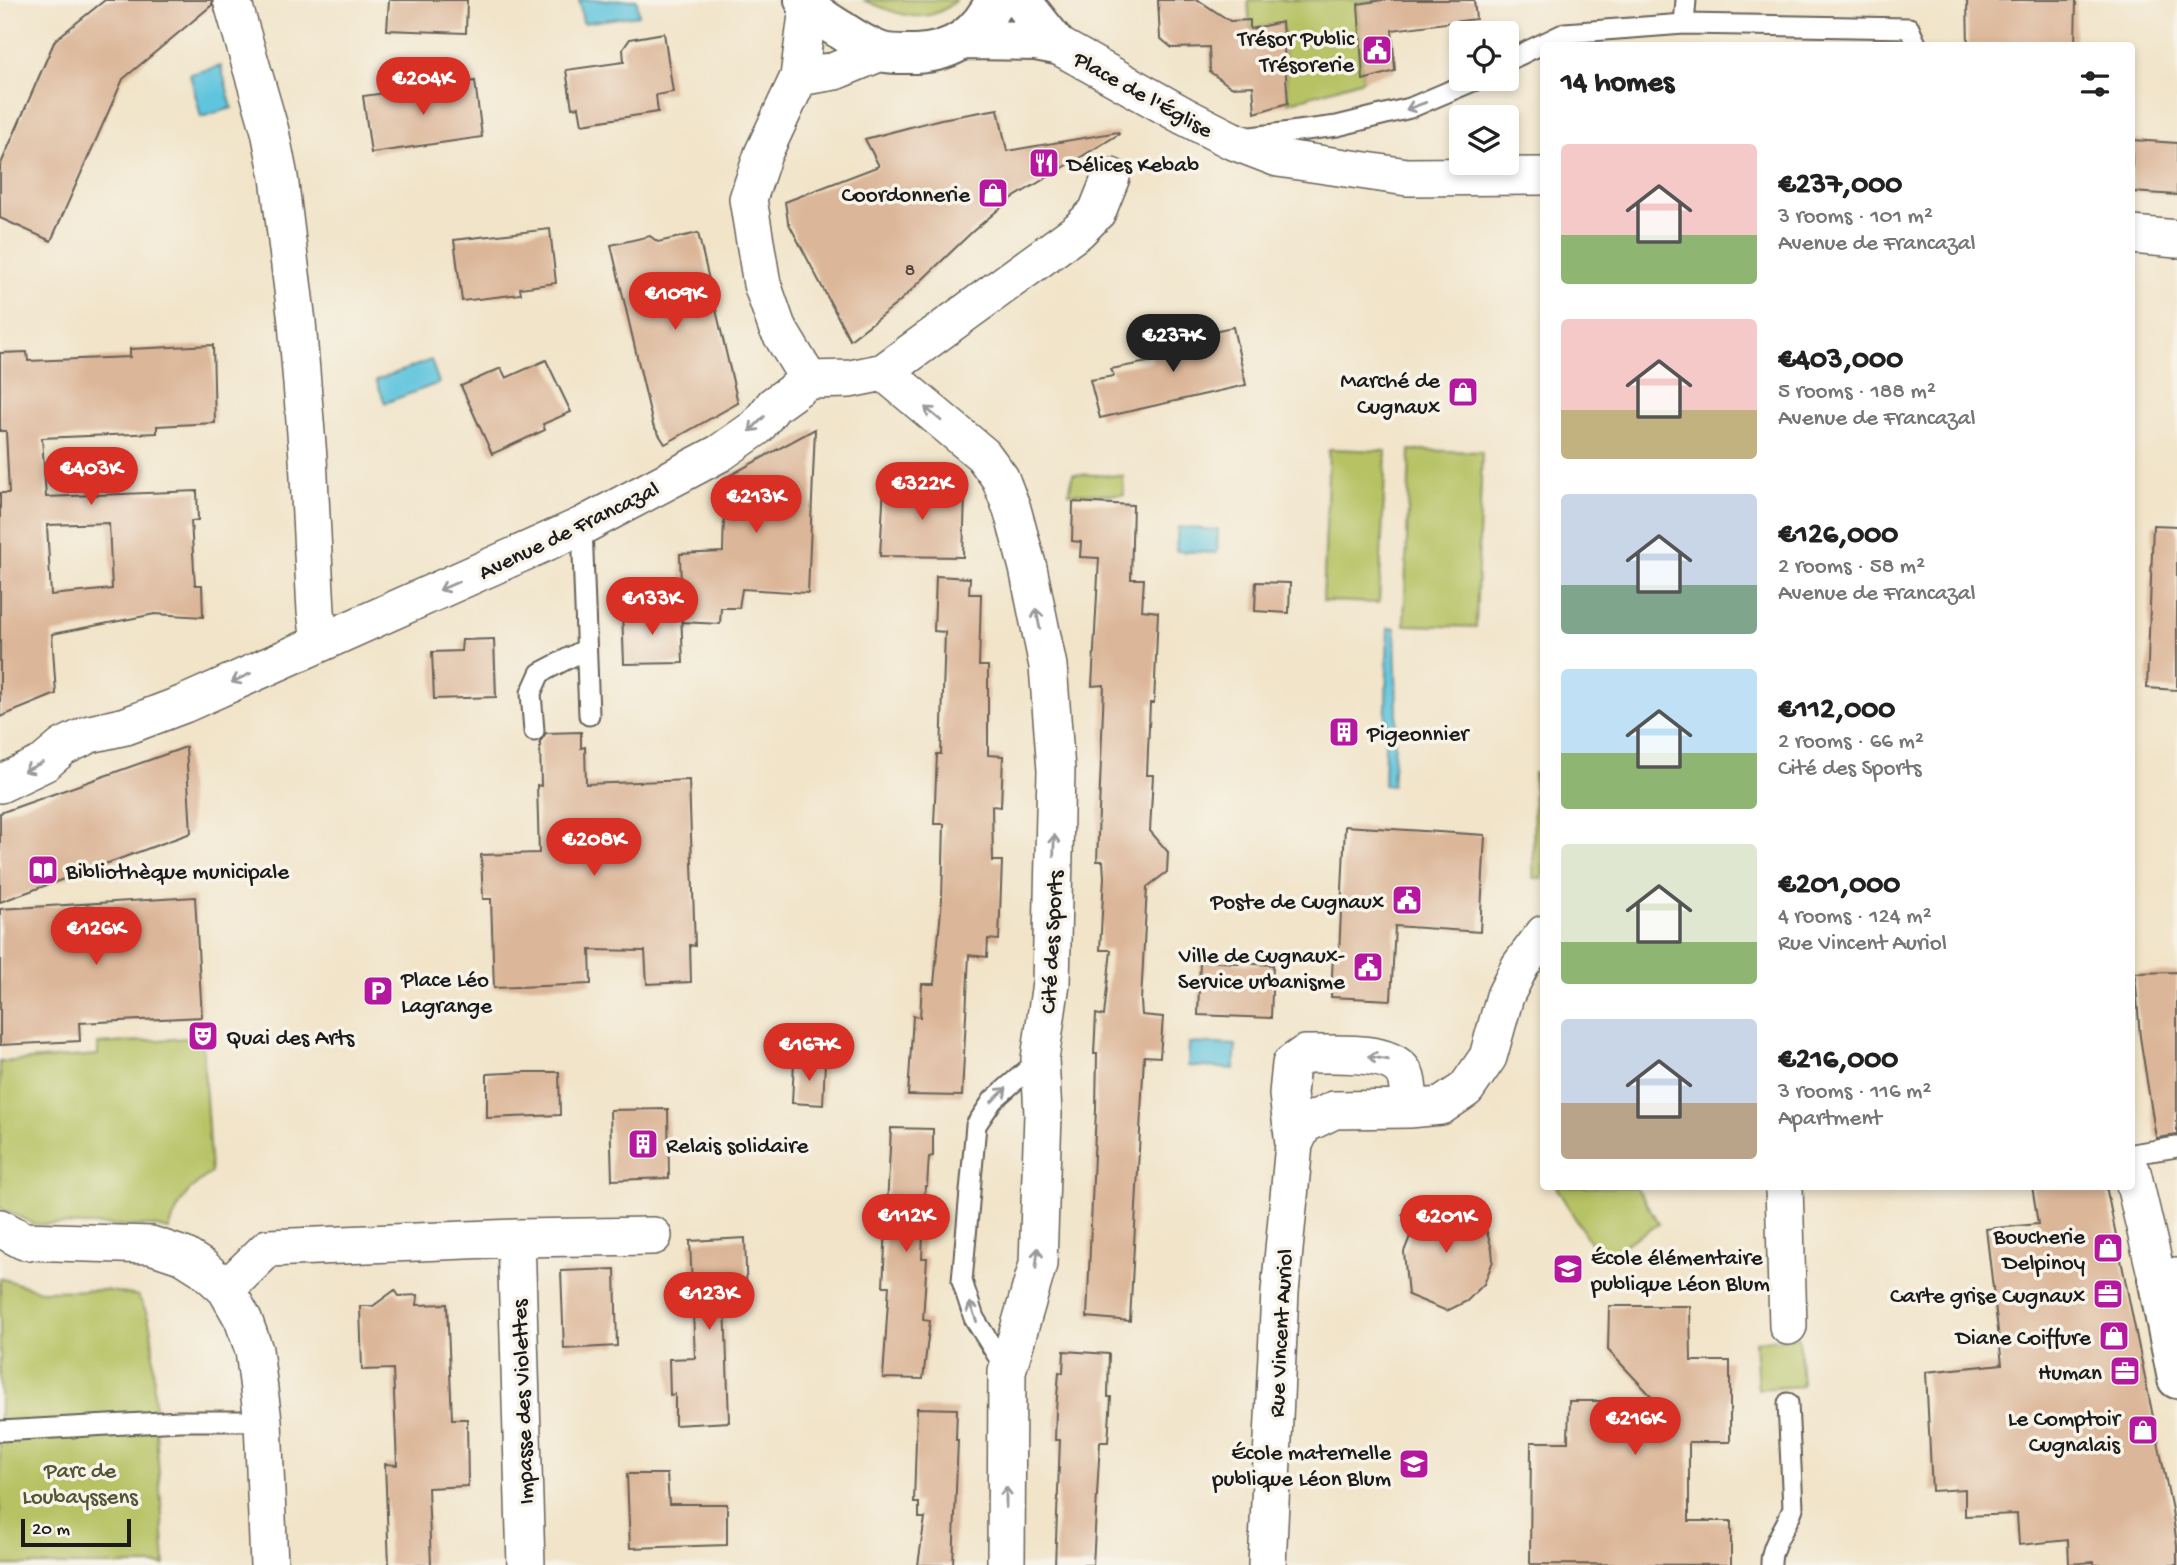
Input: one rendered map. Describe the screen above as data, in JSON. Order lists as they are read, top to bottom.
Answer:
{
  "streets": {
    "main road": ["Place de l'Église"],
    "street": [
      "Avenue de Francazal",
      "Cité des Sports",
      "Rue Vincent Auriol",
      "Impasse des Violettes"
    ]
  },
  "one_way": ["Avenue de Francazal", "Cité des Sports"],
  "parks": ["Parc de Loubayssens"],
  "places": {
    "public building": ["Trésor Public Trésorerie", "Poste de Cugnaux", "Ville de Cugnaux- Service urbanisme"],
    "restaurant": ["Délices Kebab"],
    "shop": [
      "Coordonnerie",
      "Marché de Cugnaux",
      "Boucherie Delpinoy",
      "Diane Coiffure",
      "Le Comptoir Cugnalais"
    ],
    "building": ["Pigeonnier", "Relais solidaire"],
    "library": ["Bibliothèque municipale"],
    "parking": ["Place Léo Lagrange"],
    "theatre": ["Quai des Arts"],
    "school or university": ["École élémentaire publique Léon Blum", "École maternelle publique Léon Blum"],
    "office": ["Carte grise Cugnaux", "Human"]
  },
  "house_numbers": ["8"],
  "scale_bar": "20 m",
  "page": {
    "heading": "14 homes",
    "price": [
      "€204K",
      "€109K",
      "€237K",
      "€403K",
      "€322K",
      "€213K",
      "€133K",
      "€208K",
      "€126K",
      "€167K",
      "€112K",
      "€201K",
      "€123K",
      "€216K"
    ],
    "list": [
      {
        "name": "€237,000",
        "note": "3 rooms · 101 m² · Avenue de Francazal"
      },
      {
        "name": "€403,000",
        "note": "5 rooms · 188 m² · Avenue de Francazal"
      },
      {
        "name": "€126,000",
        "note": "2 rooms · 58 m² · Avenue de Francazal"
      },
      {
        "name": "€112,000",
        "note": "2 rooms · 66 m² · Cité des Sports"
      },
      {
        "name": "€201,000",
        "note": "4 rooms · 124 m² · Rue Vincent Auriol"
      },
      {
        "name": "€216,000",
        "note": "3 rooms · 116 m² · Apartment"
      }
    ],
    "scale": "20 m"
  }
}
